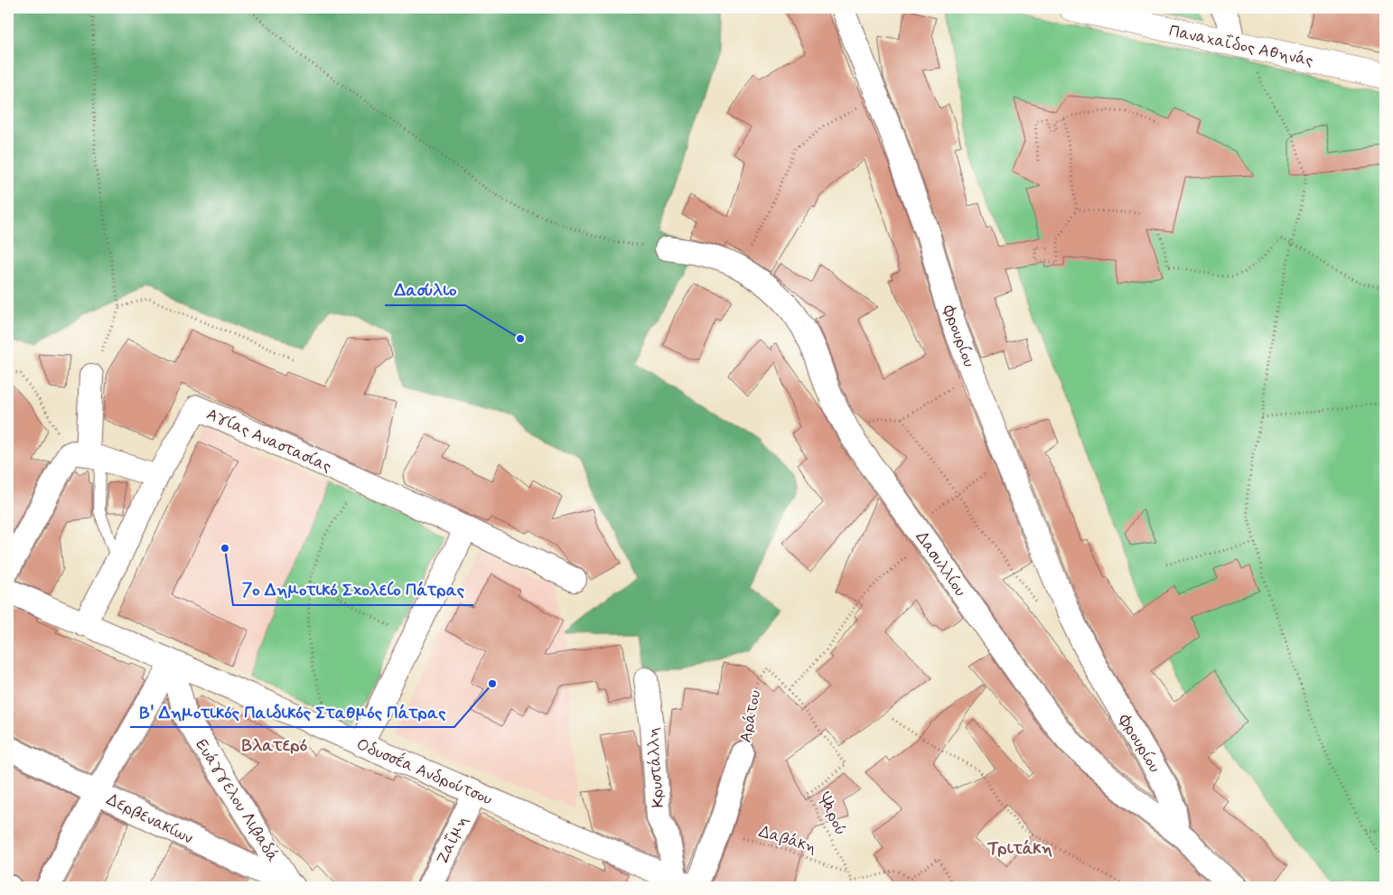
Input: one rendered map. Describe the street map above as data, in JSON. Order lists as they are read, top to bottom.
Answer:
{
  "streets": {
    "street": [
      "Παναχαΐδος Αθηνάς",
      "Φρουρίου",
      "Αγίας Αναστασίας",
      "Δασυλλίου",
      "Αράτου",
      "Κρυστάλλη",
      "Οδυσσέα Ανδρούτσου",
      "Ευάγγελου Λιβαδά",
      "Δερβενακίων",
      "Ζαΐμη"
    ],
    "path": ["Ψαρού", "Δαβάκη"]
  },
  "crossings": [
    ["Φρουρίου", "Δασυλλίου"],
    ["Αγίας Αναστασίας", "Οδυσσέα Ανδρούτσου"],
    ["Αράτου", "Κρυστάλλη"],
    ["Αράτου", "Οδυσσέα Ανδρούτσου"],
    ["Αράτου", "Ψαρού"],
    ["Αράτου", "Δαβάκη"],
    ["Κρυστάλλη", "Οδυσσέα Ανδρούτσου"],
    ["Οδυσσέα Ανδρούτσου", "Ευάγγελου Λιβαδά"],
    ["Οδυσσέα Ανδρούτσου", "Ζαΐμη"],
    ["Ευάγγελου Λιβαδά", "Δερβενακίων"],
    ["Ψαρού", "Δαβάκη"]
  ],
  "districts": ["Βλατερό", "Τριτάκη"],
  "places": ["Δασύλιο", "7ο Δημοτικό Σχολείο Πάτρας", "Β' Δημοτικός Παιδικός Σταθμός Πάτρας"]
}
